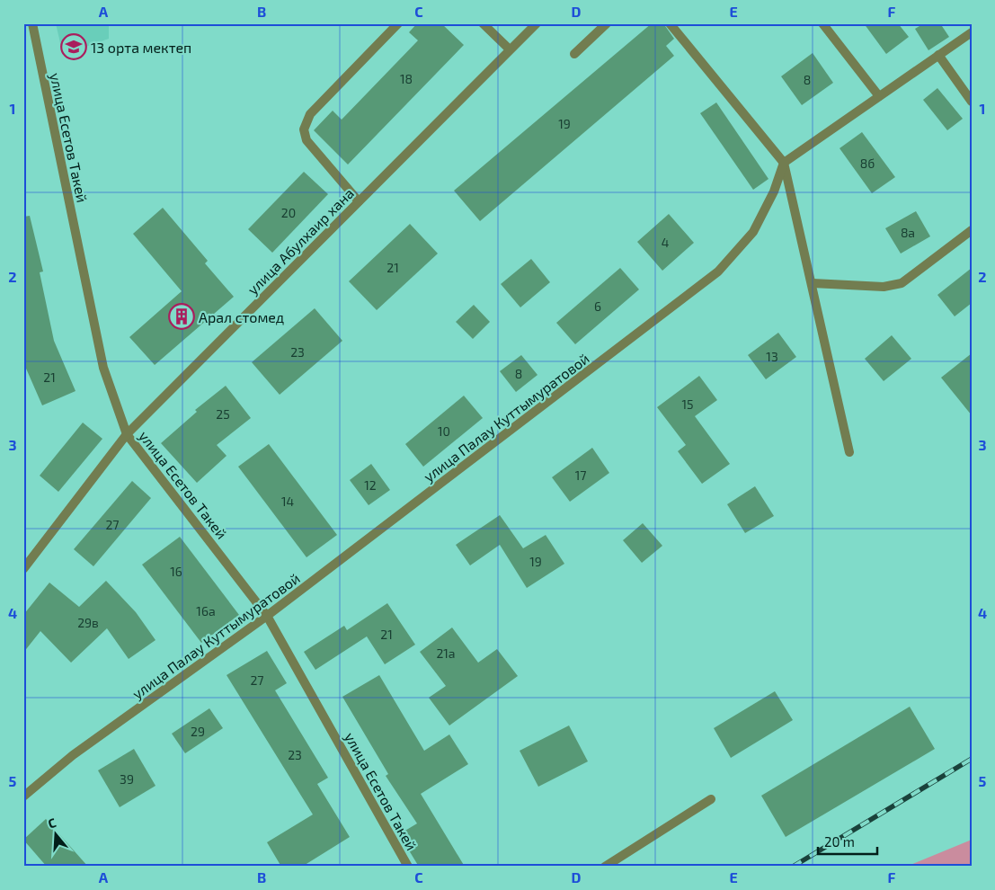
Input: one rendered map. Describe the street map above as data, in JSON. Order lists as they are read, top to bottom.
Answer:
{
  "streets": {
    "street": ["улица Есетов Такей", "улица Абулхаир хана", "улица Палау Куттымуратовой"]
  },
  "crossings": [
    ["улица Есетов Такей", "улица Абулхаир хана"],
    ["улица Есетов Такей", "улица Палау Куттымуратовой"]
  ],
  "places": {
    "school or university": ["13 орта мектеп"],
    "building": ["Арал стомед"]
  },
  "house_numbers": [
    "18",
    "8",
    "19",
    "8б",
    "20",
    "8а",
    "4",
    "21",
    "6",
    "23",
    "13",
    "8",
    "21",
    "15",
    "25",
    "10",
    "17",
    "12",
    "14",
    "27",
    "19",
    "16",
    "16а",
    "29в",
    "21",
    "21а",
    "27",
    "29",
    "23",
    "39"
  ],
  "scale_bar": "20 m",
  "north": "top",
  "grid": {
    "columns": [
      "A",
      "B",
      "C",
      "D",
      "E",
      "F"
    ],
    "rows": [
      "1",
      "2",
      "3",
      "4",
      "5"
    ]
  }
}
